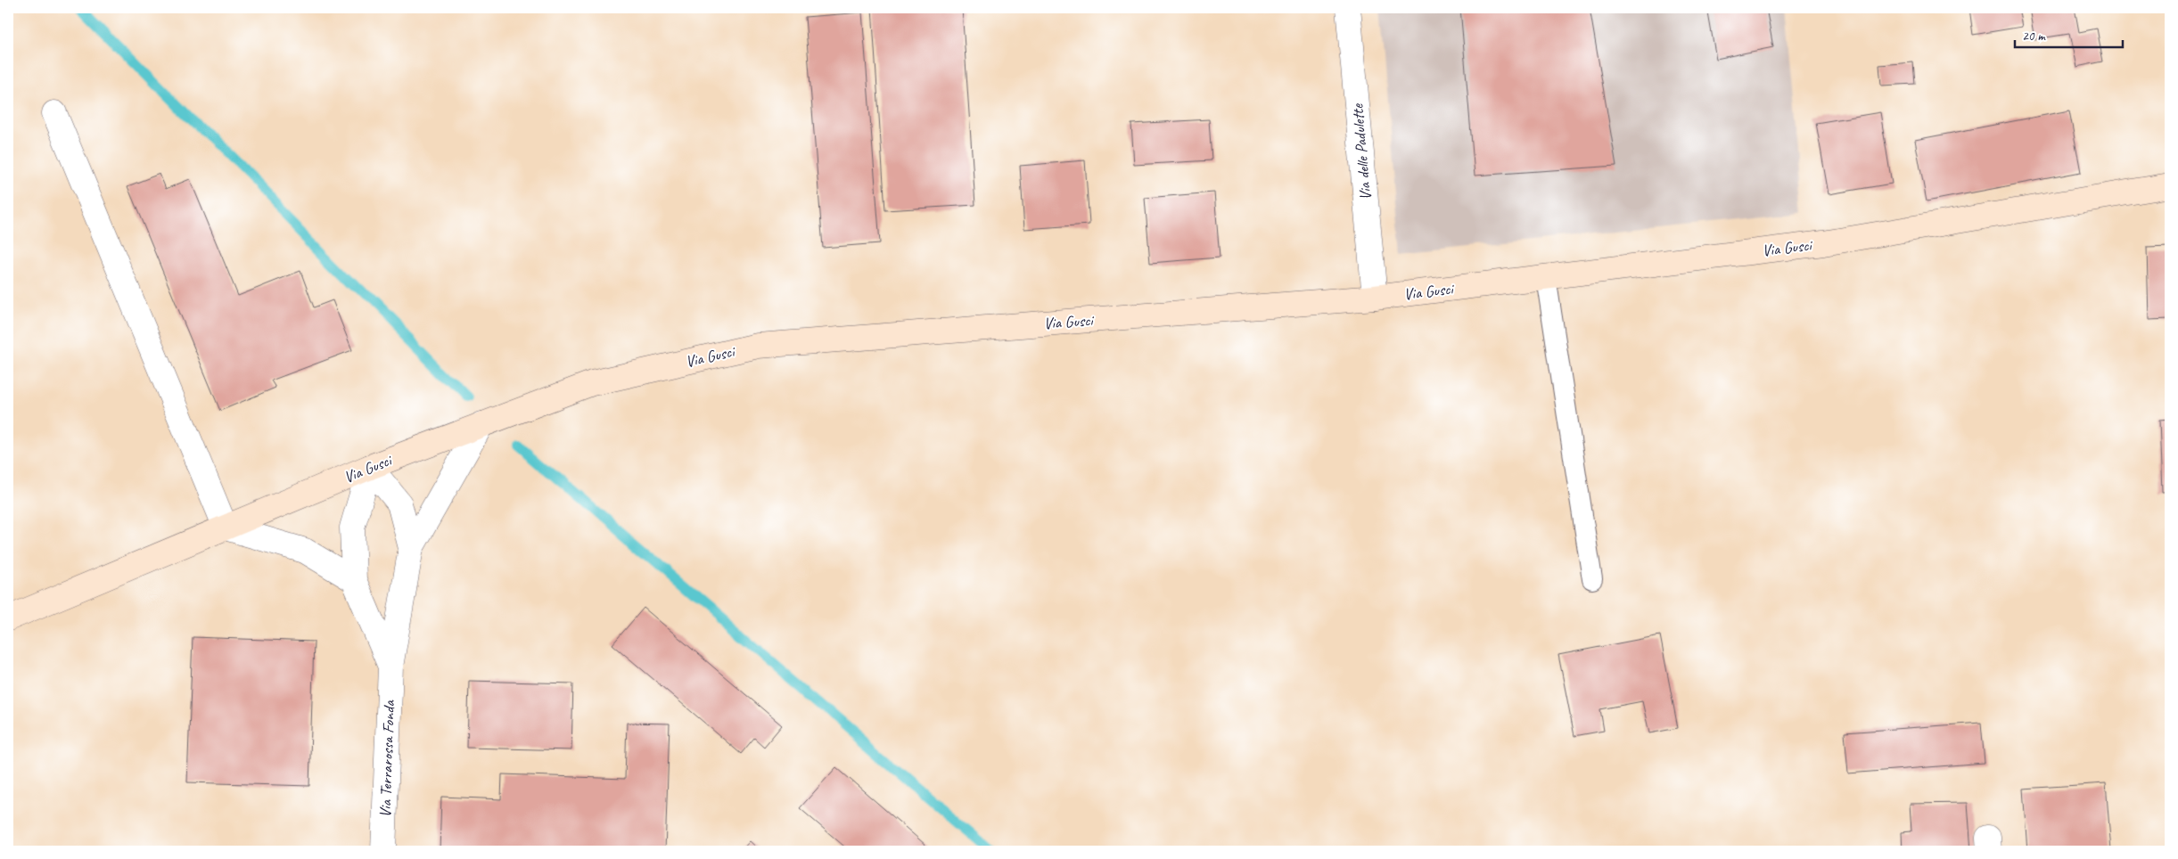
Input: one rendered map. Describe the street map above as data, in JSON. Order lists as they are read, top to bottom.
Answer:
{
  "streets": {
    "street": ["Via delle Padulette", "Via Gusci", "Via Terrarossa Fonda"]
  },
  "crossings": [
    ["Via delle Padulette", "Via Gusci"]
  ],
  "scale_bar": "20 m"
}
